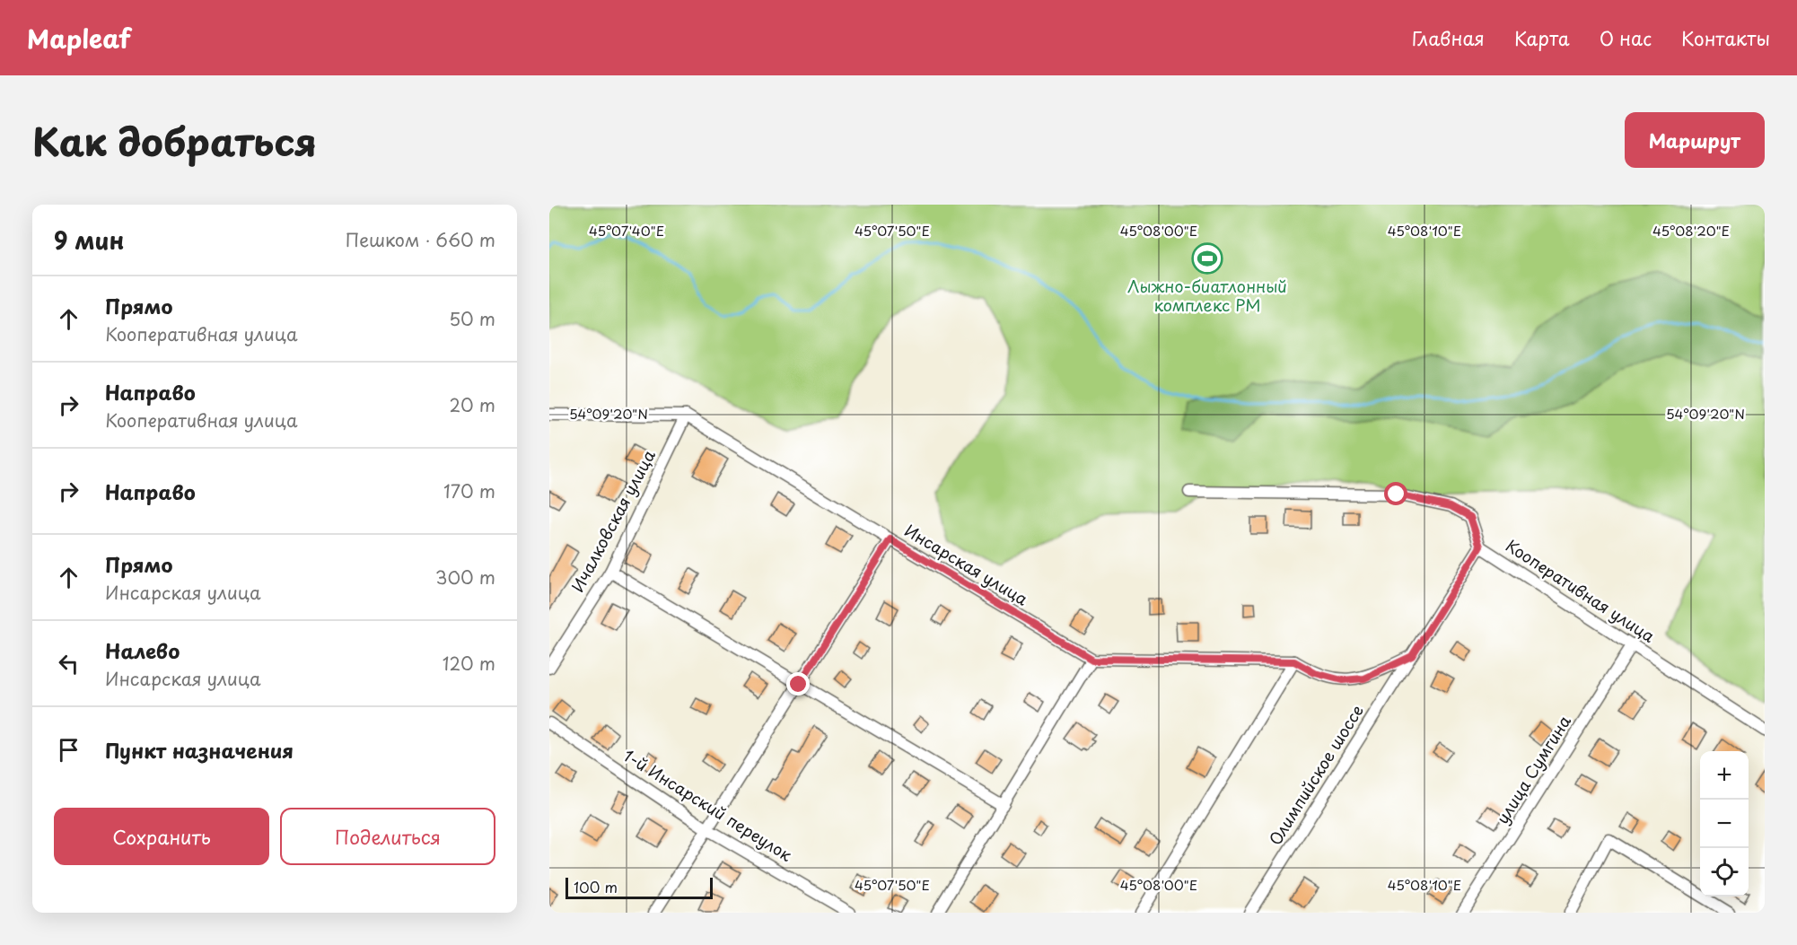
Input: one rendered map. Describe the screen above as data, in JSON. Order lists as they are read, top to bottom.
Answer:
{
  "streets": {
    "street": [
      "Ичалковская улица",
      "Инсарская улица",
      "Кооперативная улица",
      "улица Сумгина",
      "Олимпийское шоссе",
      "1-й Инсарский переулок"
    ]
  },
  "crossings": [
    ["Инсарская улица", "1-й Инсарский переулок"],
    ["Кооперативная улица", "улица Сумгина"],
    ["Кооперативная улица", "Олимпийское шоссе"]
  ],
  "places": {
    "sports": ["Лыжно-биатлонный комплекс РМ"]
  },
  "scale_bar": "100 m",
  "page": {
    "header": "Mapleaf",
    "nav": [
      "Главная",
      "Карта",
      "О нас",
      "Контакты"
    ],
    "title": "Как добраться",
    "buttons": [
      "Маршрут",
      ["Сохранить", "Поделиться"]
    ],
    "heading": ["9 мин", "Пешком · 660 m"],
    "list": [
      ["Прямо", "Кооперативная улица", "50 m"],
      ["Направо", "Кооперативная улица", "20 m"],
      ["Направо", "170 m"],
      ["Прямо", "Инсарская улица", "300 m"],
      ["Налево", "Инсарская улица", "120 m"],
      "Пункт назначения"
    ],
    "map_buttons": ["+", "−"],
    "scale": "100 m"
  },
  "coordinates": [
    "45°07'40\"E",
    "45°07'50\"E",
    "45°08'00\"E",
    "45°08'10\"E",
    "45°08'20\"E",
    "54°09'20\"N"
  ]
}
